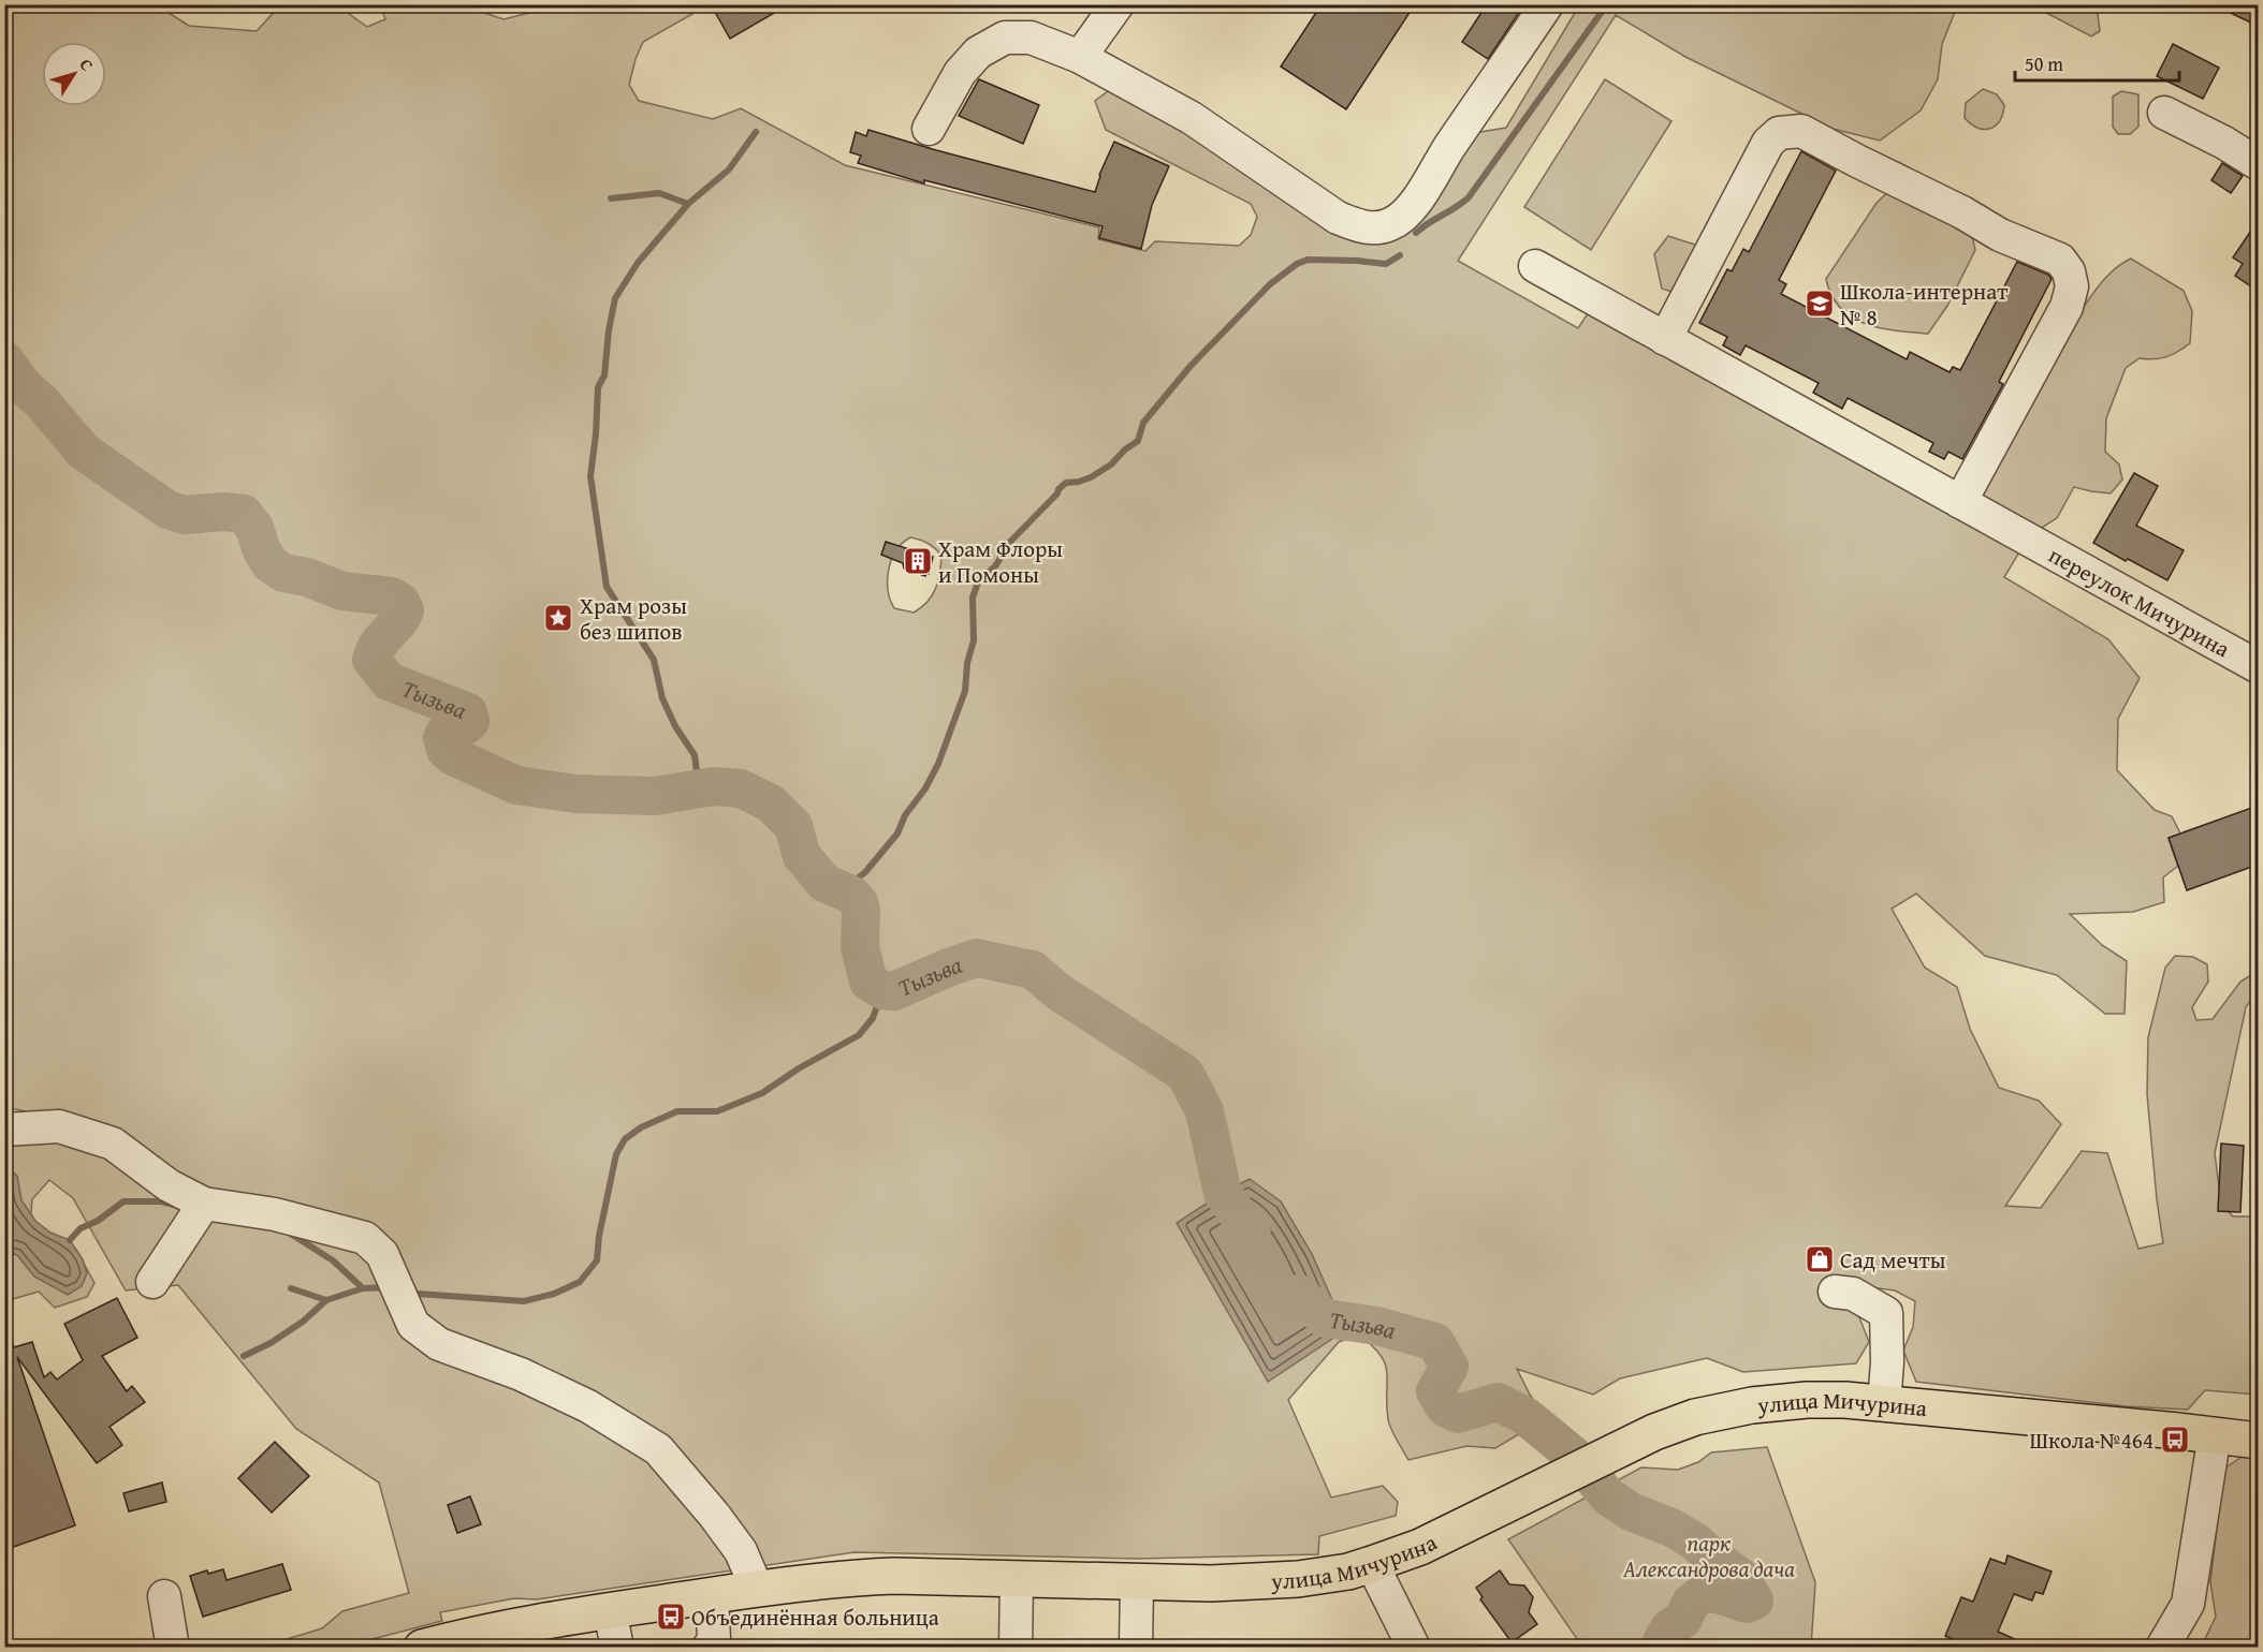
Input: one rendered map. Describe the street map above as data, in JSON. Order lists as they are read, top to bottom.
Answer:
{
  "streets": {
    "main road": ["улица Мичурина"],
    "street": ["переулок Мичурина"]
  },
  "water": ["Тызьва"],
  "parks": ["парк Александрова дача"],
  "places": {
    "school or university": ["Школа-интернат № 8"],
    "building": ["Храм Флоры и Помоны"],
    "place": ["Храм розы без шипов"],
    "shop": ["Сад мечты"],
    "bus stop": ["Школа №464", "Объединённая больница"]
  },
  "scale_bar": "50 m",
  "north": "top right"
}
